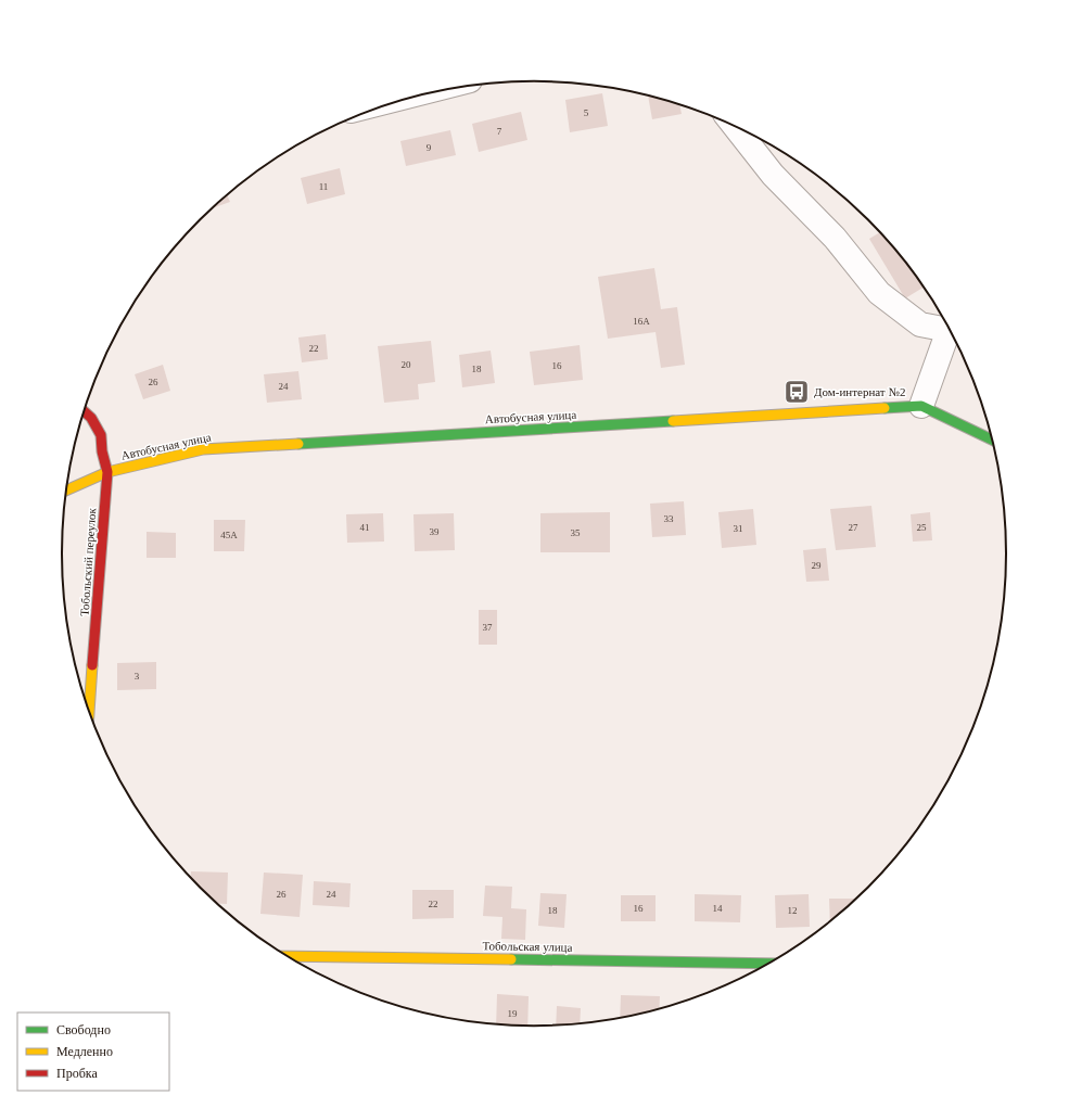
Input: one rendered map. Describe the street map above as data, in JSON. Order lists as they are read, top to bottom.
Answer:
{
  "streets": {
    "street": ["Автобусная улица", "Тобольский переулок", "Тобольская улица"]
  },
  "crossings": [
    ["Автобусная улица", "Тобольский переулок"]
  ],
  "places": {
    "bus stop": ["Дом-интернат №2"]
  },
  "house_numbers": [
    "5",
    "7",
    "9",
    "11",
    "16А",
    "22",
    "20",
    "16",
    "18",
    "26",
    "24",
    "33",
    "41",
    "27",
    "25",
    "31",
    "39",
    "35",
    "45А",
    "29",
    "37",
    "3",
    "26",
    "24",
    "22",
    "16",
    "14",
    "18",
    "12",
    "19"
  ],
  "legend": ["Свободно", "Медленно", "Пробка"]
}
